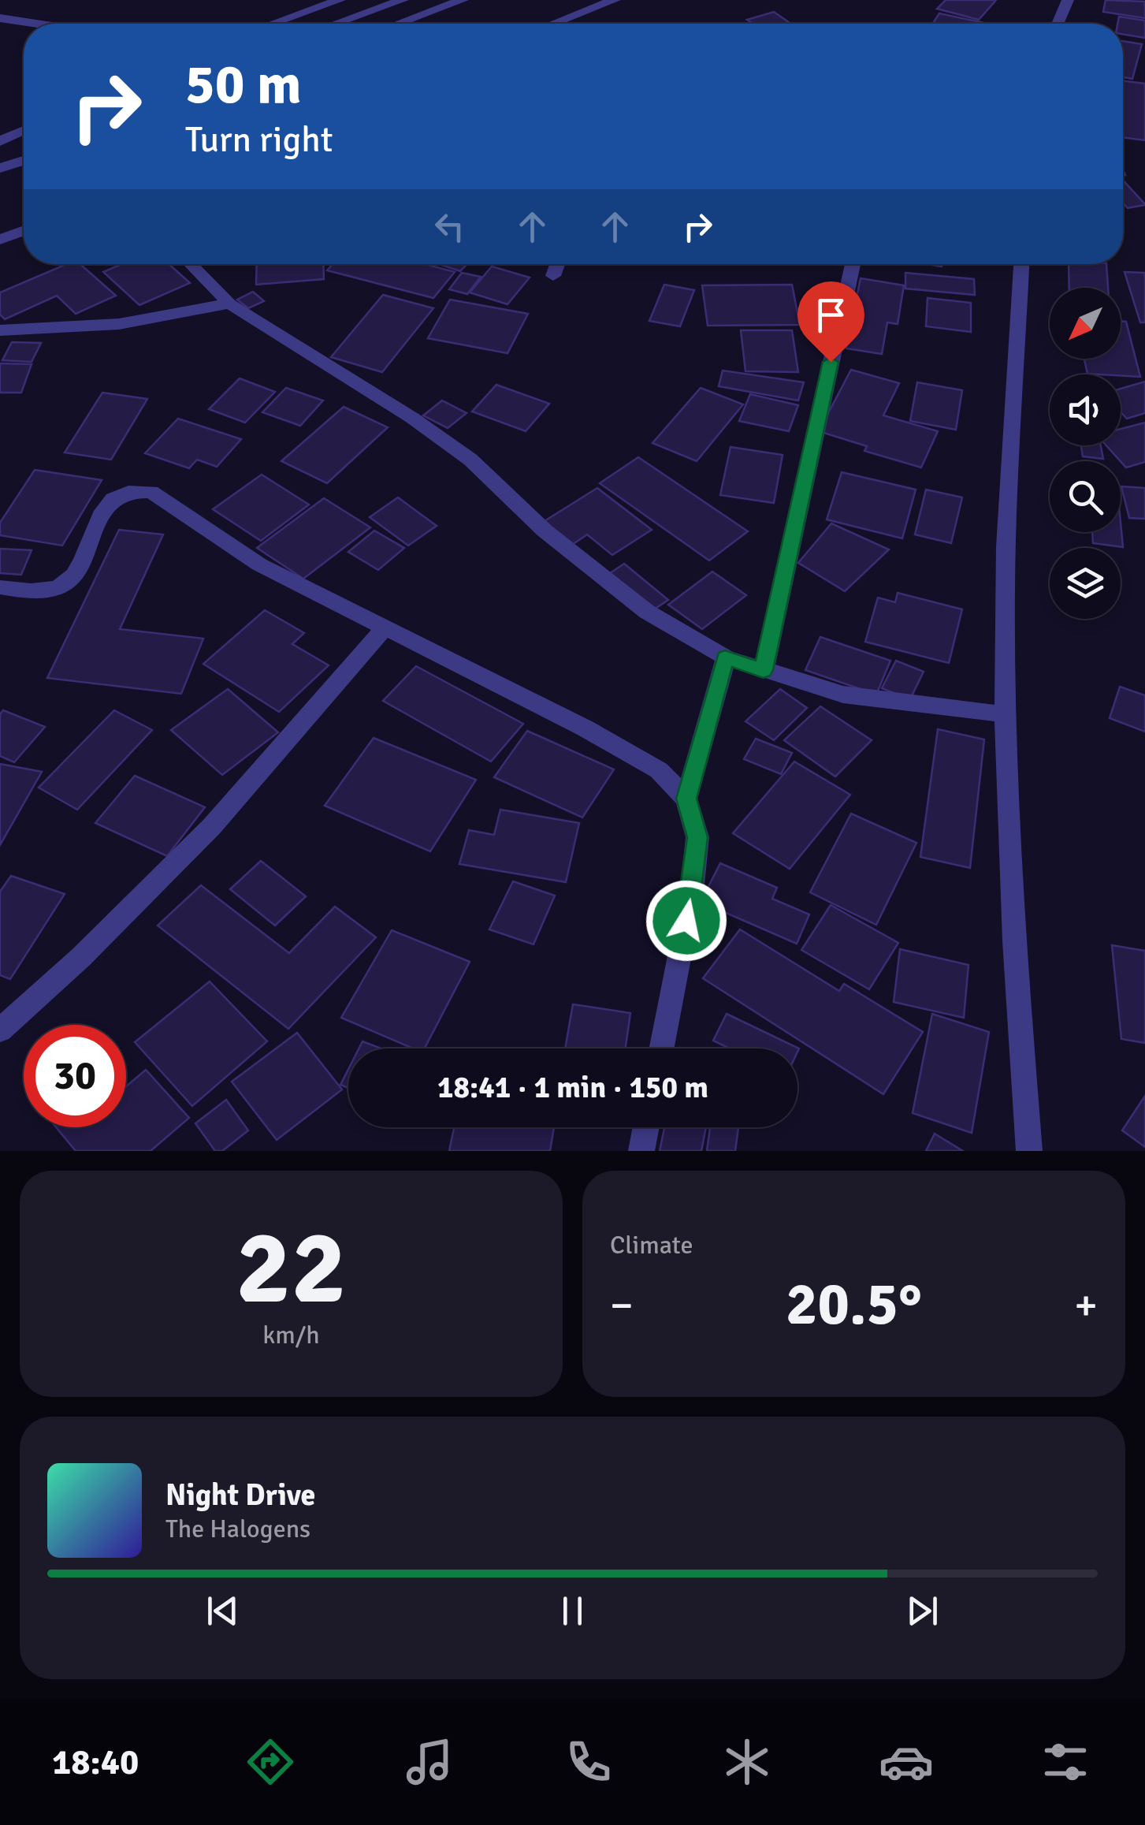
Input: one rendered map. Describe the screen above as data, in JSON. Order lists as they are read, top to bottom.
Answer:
{
  "north": "bottom left",
  "page": {
    "turn": ["50 m", "Turn right"],
    "limit": "30",
    "trip": "18:41 · 1 min · 150 m",
    "tile": [
      ["22", "km/h"],
      "Climate"
    ],
    "heat": ["−", "20.5°", "+"],
    "song": ["Night Drive", "The Halogens"],
    "tabs": "18:40"
  }
}
